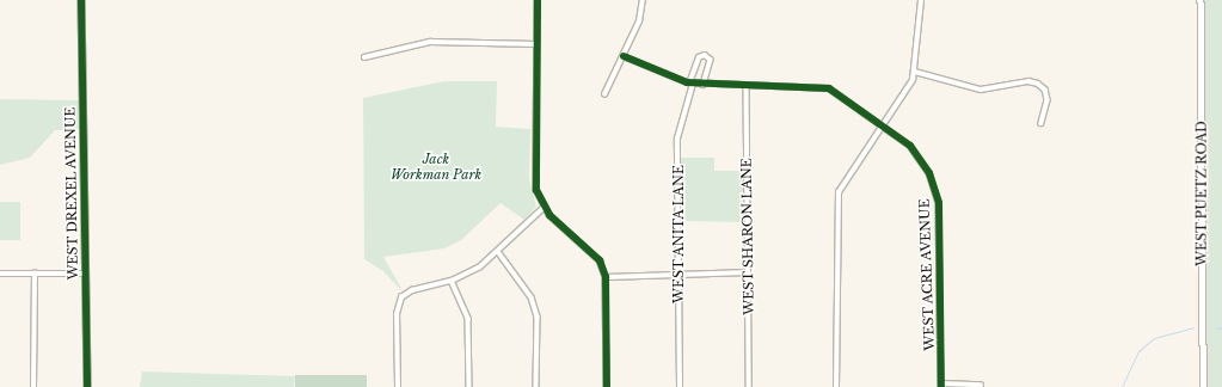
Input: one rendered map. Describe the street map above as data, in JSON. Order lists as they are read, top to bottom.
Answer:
{
  "streets": {
    "street": [
      "WEST DREXEL AVENUE",
      "WEST PUETZ ROAD",
      "WEST ANITA LANE",
      "WEST SHARON LANE",
      "WEST ACRE AVENUE"
    ]
  },
  "crossings": [
    ["WEST ANITA LANE", "WEST ACRE AVENUE"],
    ["WEST SHARON LANE", "WEST ACRE AVENUE"]
  ],
  "parks": ["Jack Workman Park"]
}
